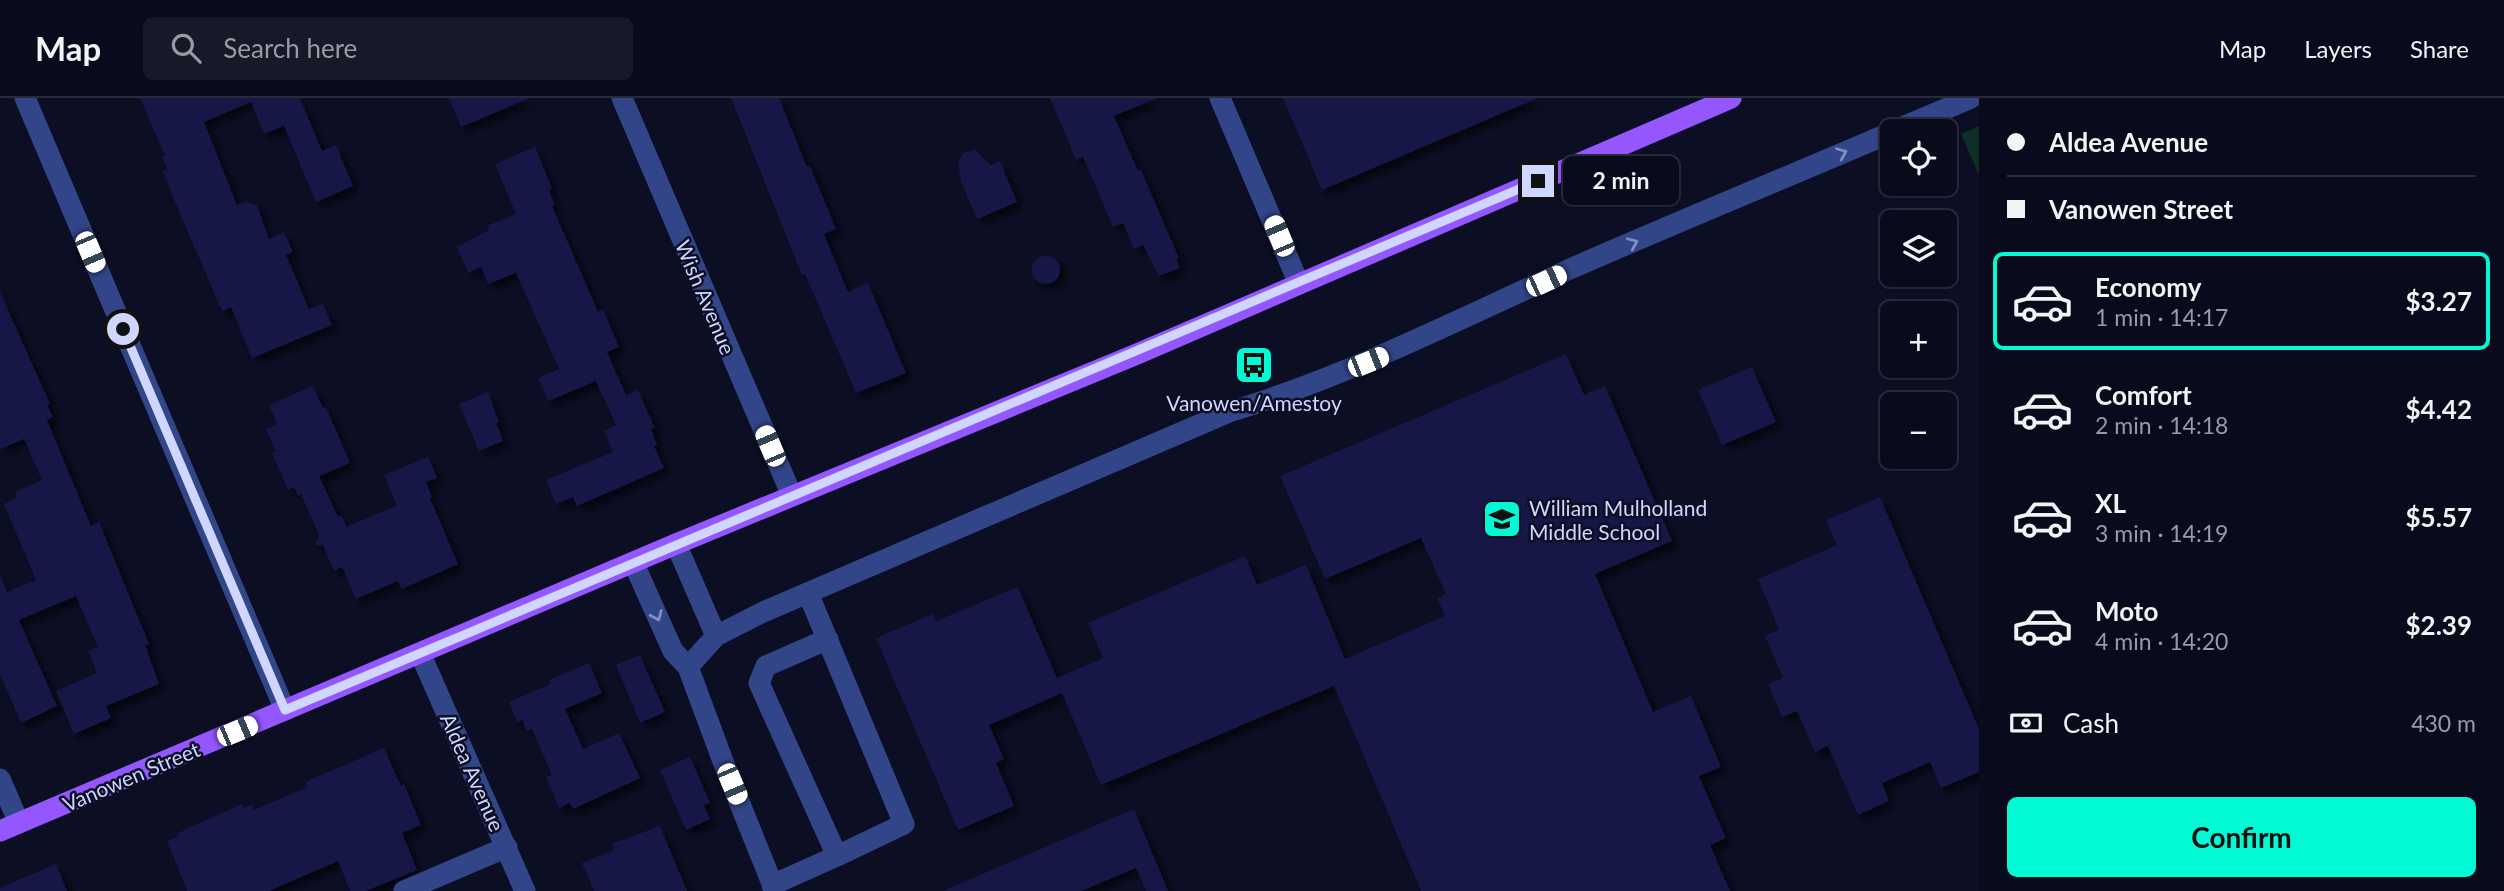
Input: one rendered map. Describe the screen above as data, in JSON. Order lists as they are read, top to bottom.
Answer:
{
  "streets": {
    "main road": ["Vanowen Street"],
    "street": ["Wish Avenue", "Aldea Avenue"]
  },
  "crossings": [
    ["Wish Avenue", "Vanowen Street"],
    ["Aldea Avenue", "Vanowen Street"]
  ],
  "places": {
    "bus stop": ["Vanowen/Amestoy"],
    "school or university": ["William Mulholland Middle School"]
  },
  "page": {
    "header": "Map",
    "search": "Search here",
    "nav": ["Map", "Layers", "Share"],
    "banner": ["Aldea Avenue", "Vanowen Street"],
    "map_buttons": ["+", "−"],
    "bubble": "2 min",
    "list": [
      {
        "name": "Economy",
        "note": "1 min · 14:17",
        "value": "$3.27"
      },
      {
        "name": "Comfort",
        "note": "2 min · 14:18",
        "value": "$4.42"
      },
      {
        "name": "XL",
        "note": "3 min · 14:19",
        "value": "$5.57"
      },
      {
        "name": "Moto",
        "note": "4 min · 14:20",
        "value": "$2.39"
      }
    ],
    "pay": ["Cash", "430 m"],
    "buttons": "Confirm"
  }
}
